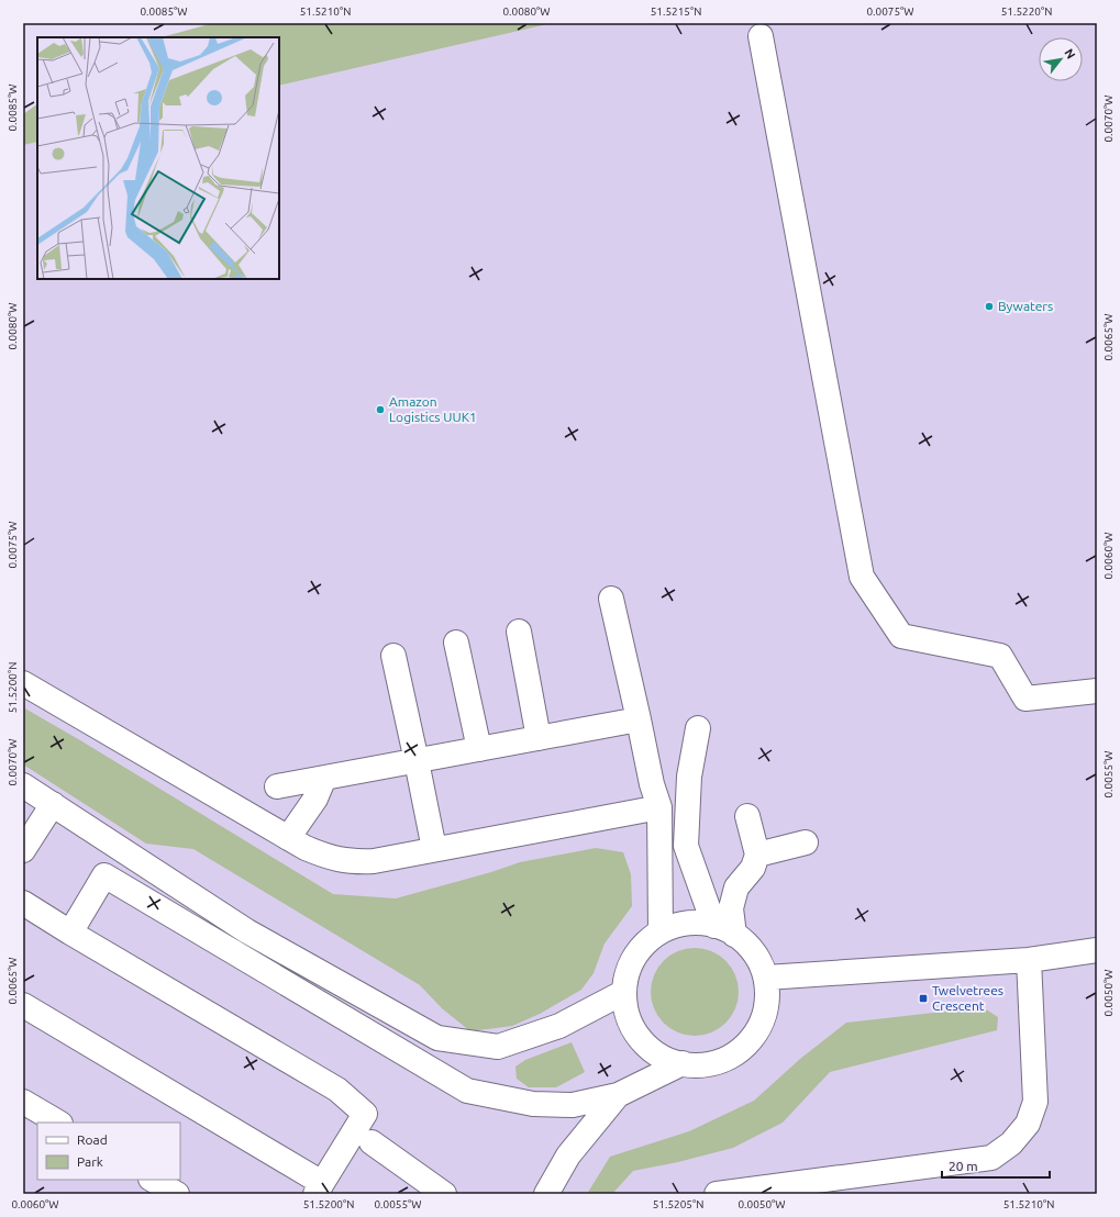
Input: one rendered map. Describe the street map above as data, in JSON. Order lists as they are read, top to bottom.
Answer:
{
  "places": {
    "other": ["Bywaters", "Amazon Logistics UUK1"],
    "transit": ["Twelvetrees Crescent"]
  },
  "legend": ["Road", "Park"],
  "scale_bar": "20 m",
  "north": "top right",
  "coordinates": [
    "0.0085°W",
    "51.5210°N",
    "0.0080°W",
    "51.5215°N",
    "0.0075°W",
    "51.5220°N",
    "0.0070°W",
    "0.0065°W",
    "0.0060°W",
    "51.5200°N",
    "0.0055°W",
    "0.0050°W",
    "51.5205°N"
  ]
}
